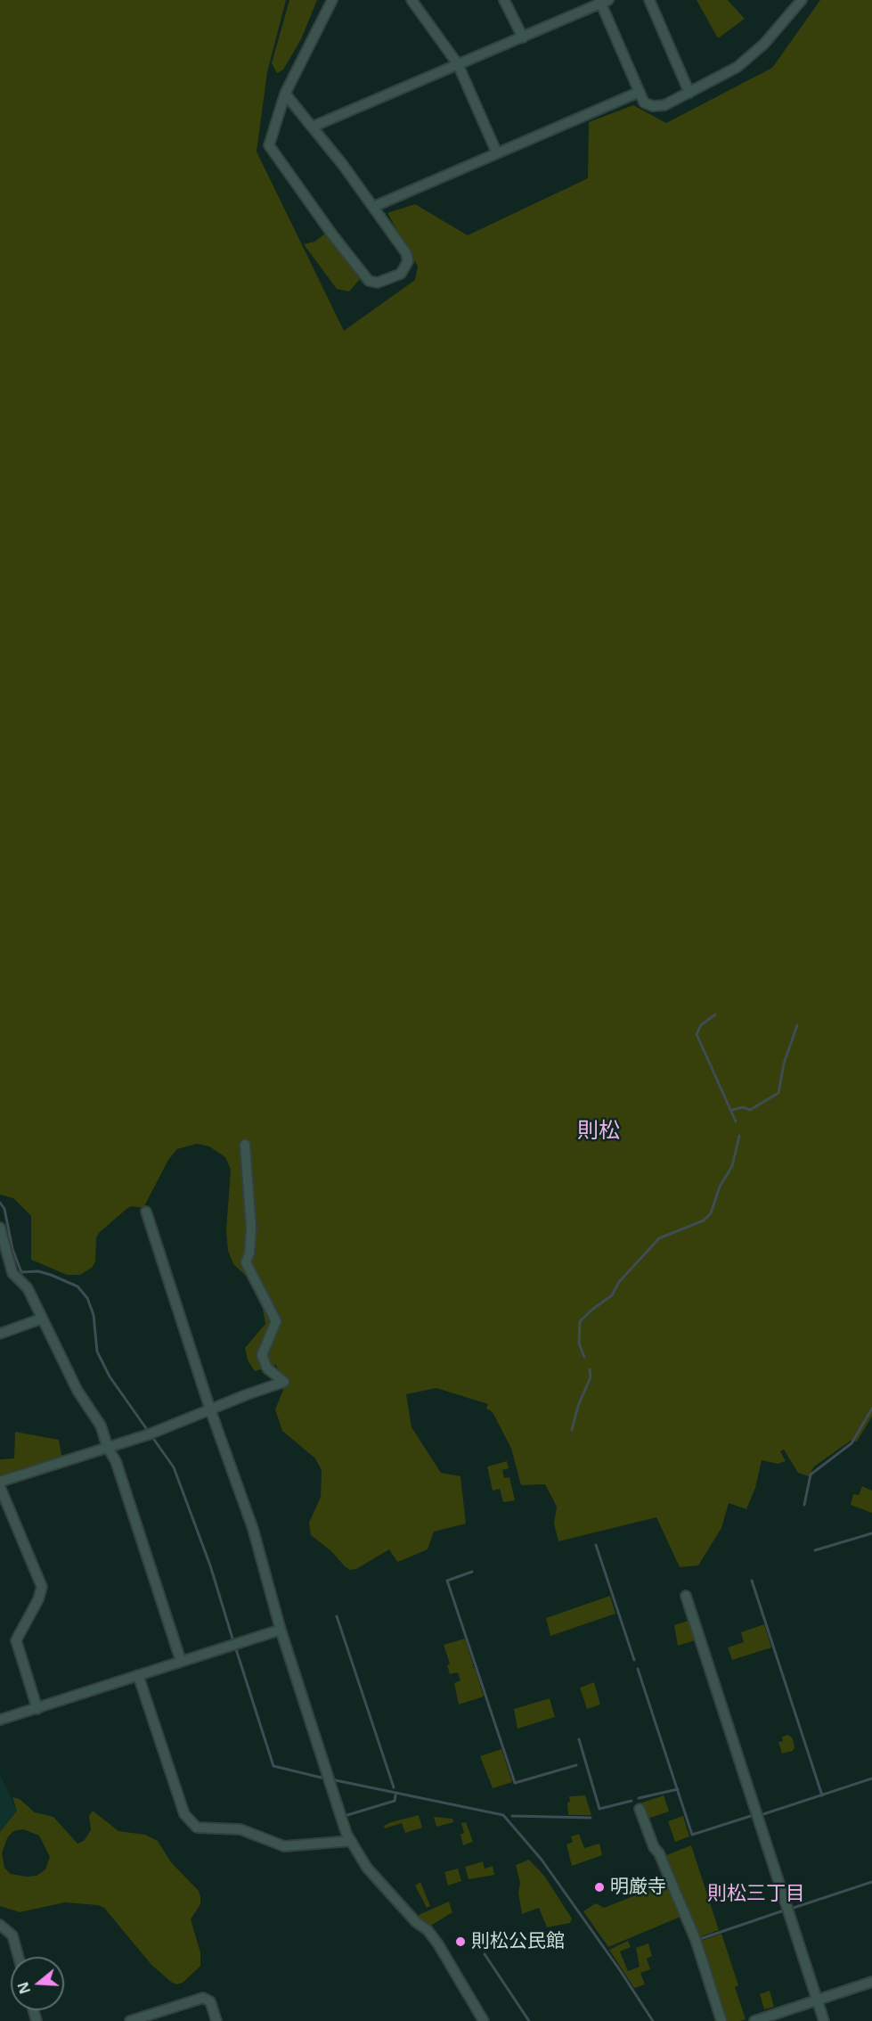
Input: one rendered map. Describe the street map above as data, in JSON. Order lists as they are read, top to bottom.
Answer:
{
  "districts": ["則松", "則松三丁目"],
  "places": ["明厳寺", "則松公民館"],
  "north": "left"
}
